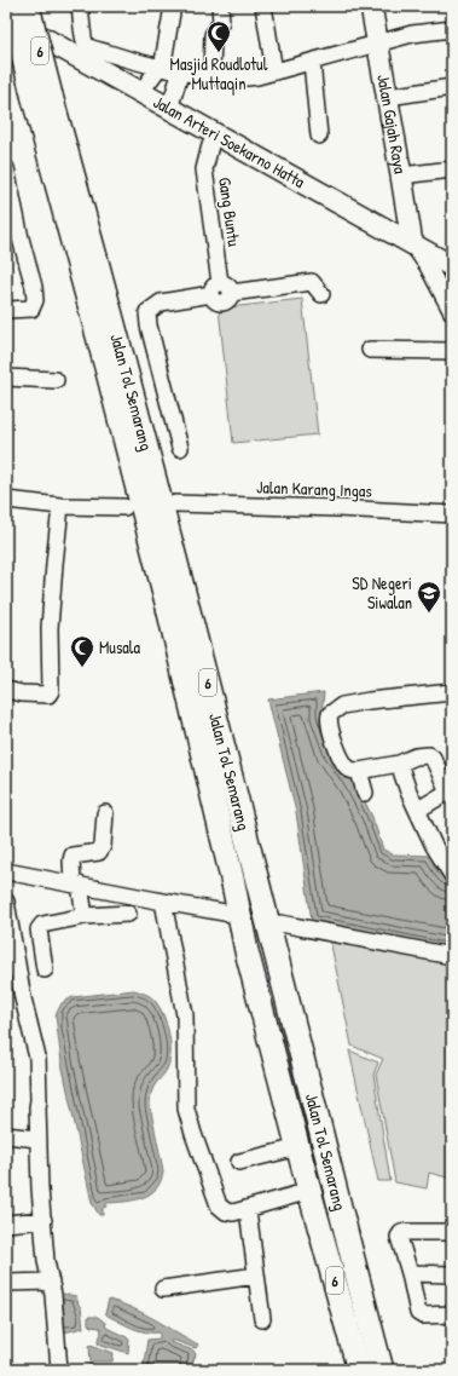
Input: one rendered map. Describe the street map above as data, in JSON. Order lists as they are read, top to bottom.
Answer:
{
  "streets": {
    "highway": ["6", "Jalan Tol Semarang"],
    "main road": ["Jalan Gajah Raya", "Jalan Arteri Soekarno Hatta"],
    "street": ["Gang Buntu", "Jalan Karang Ingas"]
  },
  "crossings": [
    ["Jalan Gajah Raya", "Jalan Arteri Soekarno Hatta"],
    ["Jalan Arteri Soekarno Hatta", "Gang Buntu"]
  ],
  "places": {
    "mosque": ["Masjid Roudlotul Muttaqin", "Musala"],
    "school or university": ["SD Negeri Siwalan"]
  }
}
